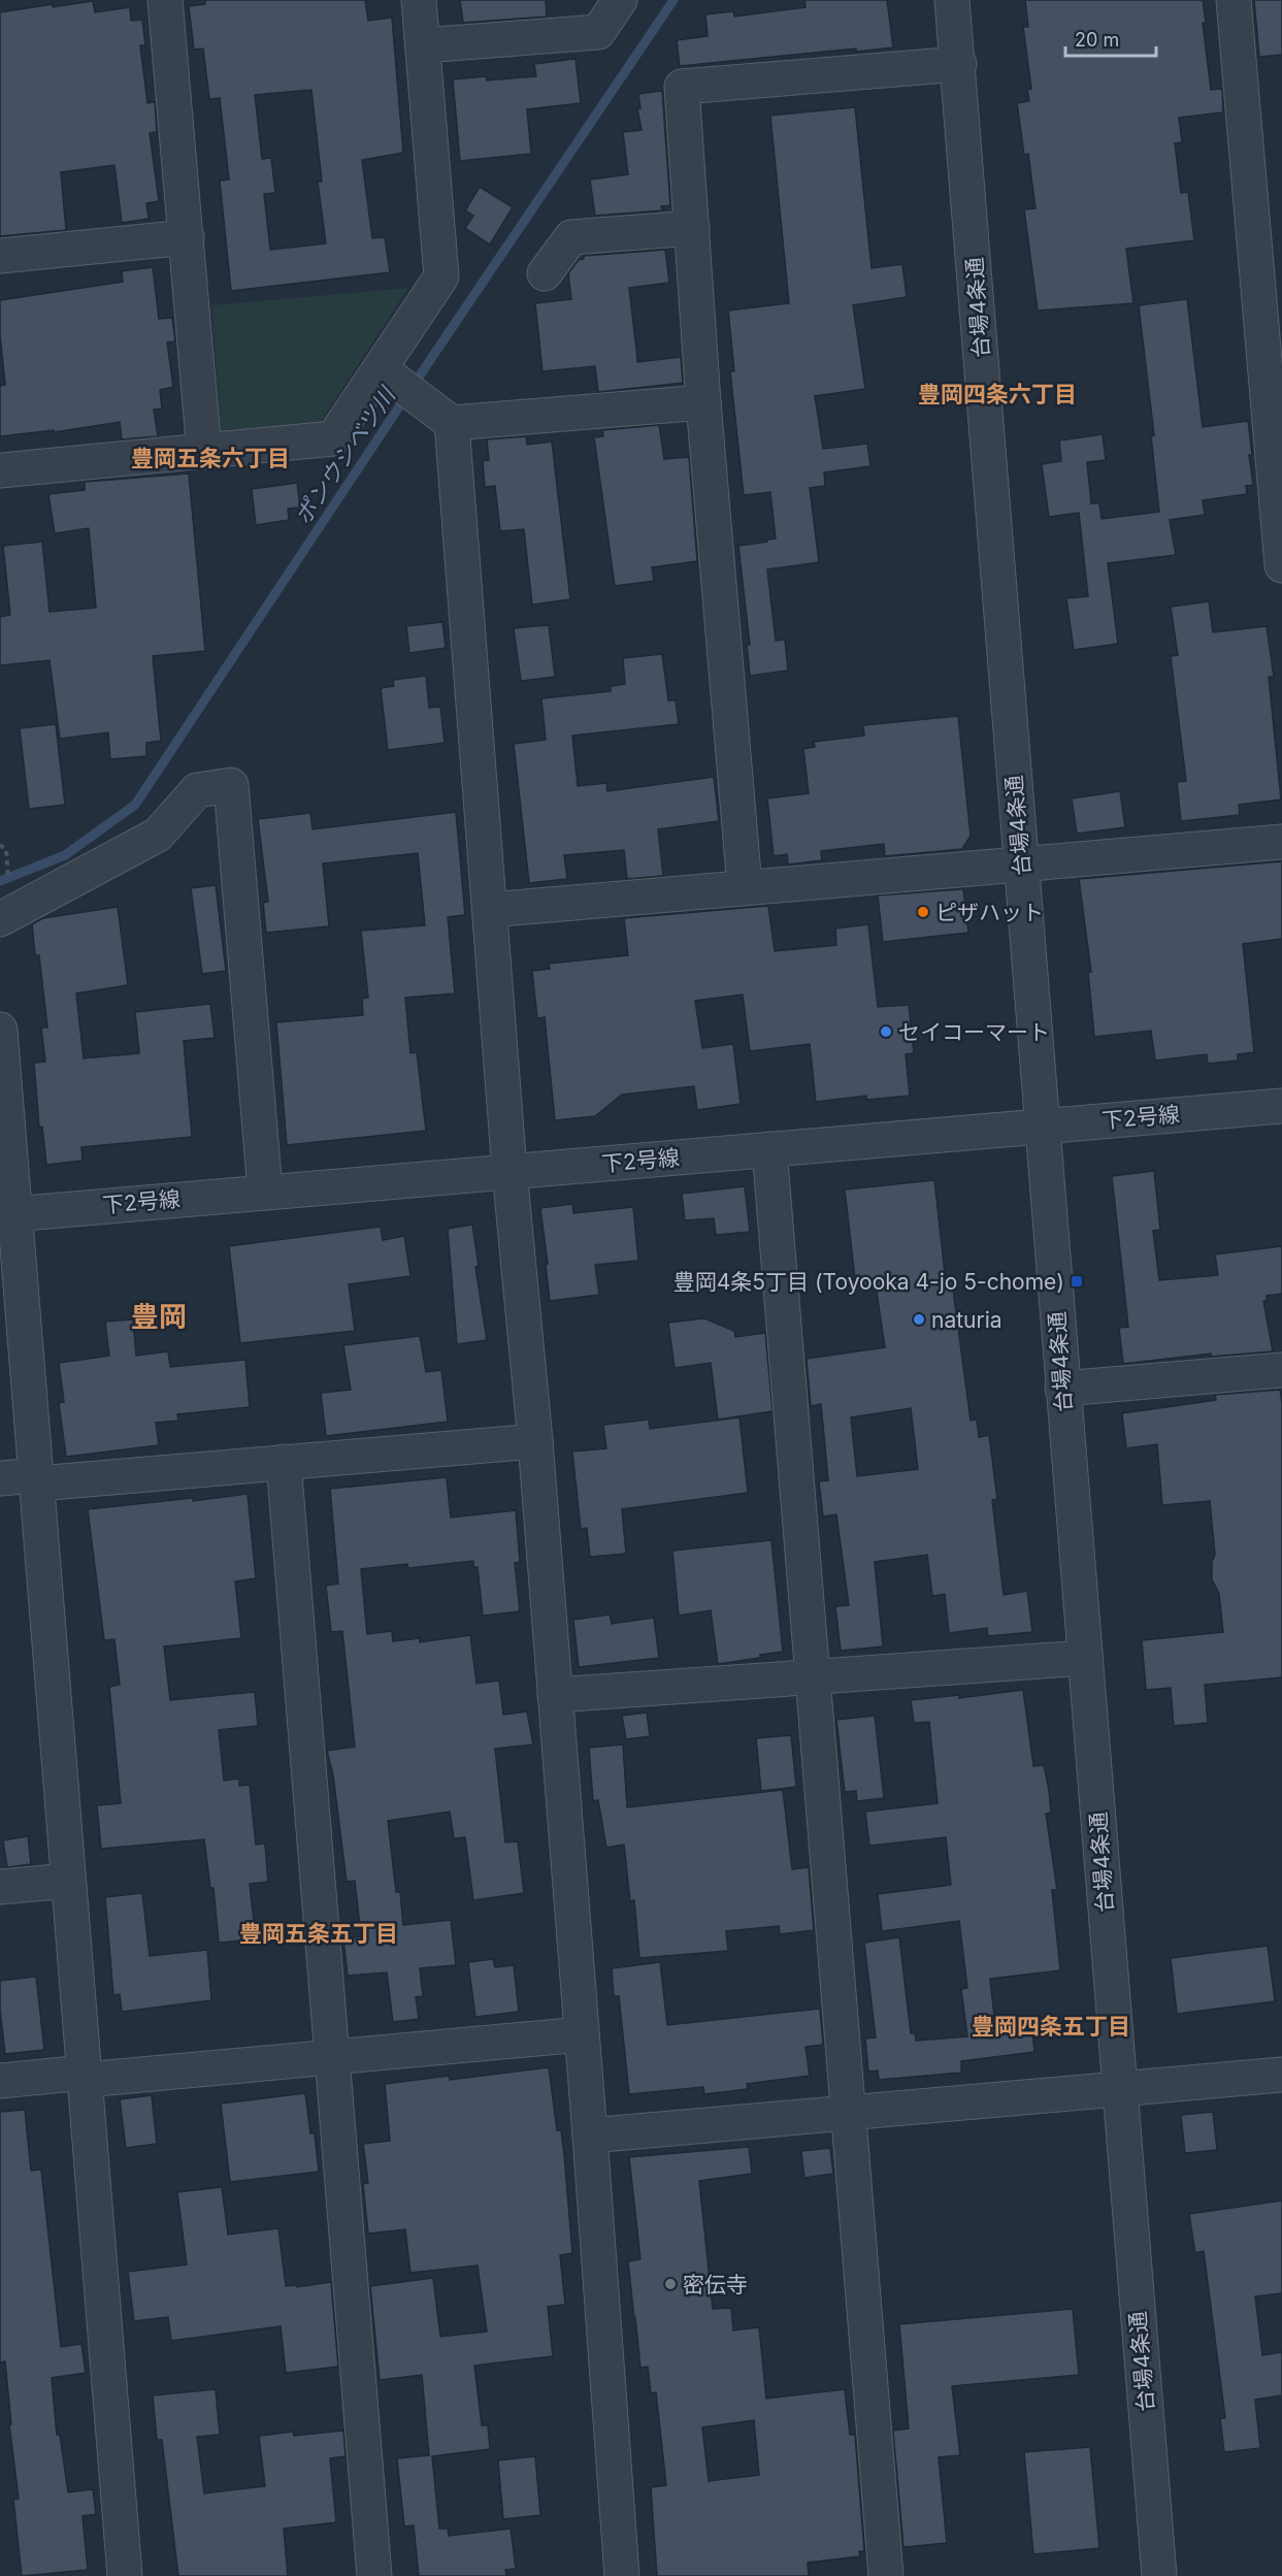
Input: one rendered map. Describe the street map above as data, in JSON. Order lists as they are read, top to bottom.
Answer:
{
  "streets": {
    "street": ["台場4条通", "下2号線"]
  },
  "crossings": [
    ["台場4条通", "下2号線"]
  ],
  "districts": [
    "豊岡四条六丁目",
    "豊岡五条六丁目",
    "豊岡",
    "豊岡五条五丁目",
    "豊岡四条五丁目"
  ],
  "water": ["ポンウシベツ川"],
  "places": {
    "other": [
      "ピザハット",
      "セイコーマート",
      "naturia",
      "密伝寺"
    ],
    "transit": ["豊岡4条5丁目 (Toyooka 4-jo 5-chome)"]
  },
  "scale_bar": "20 m"
}
